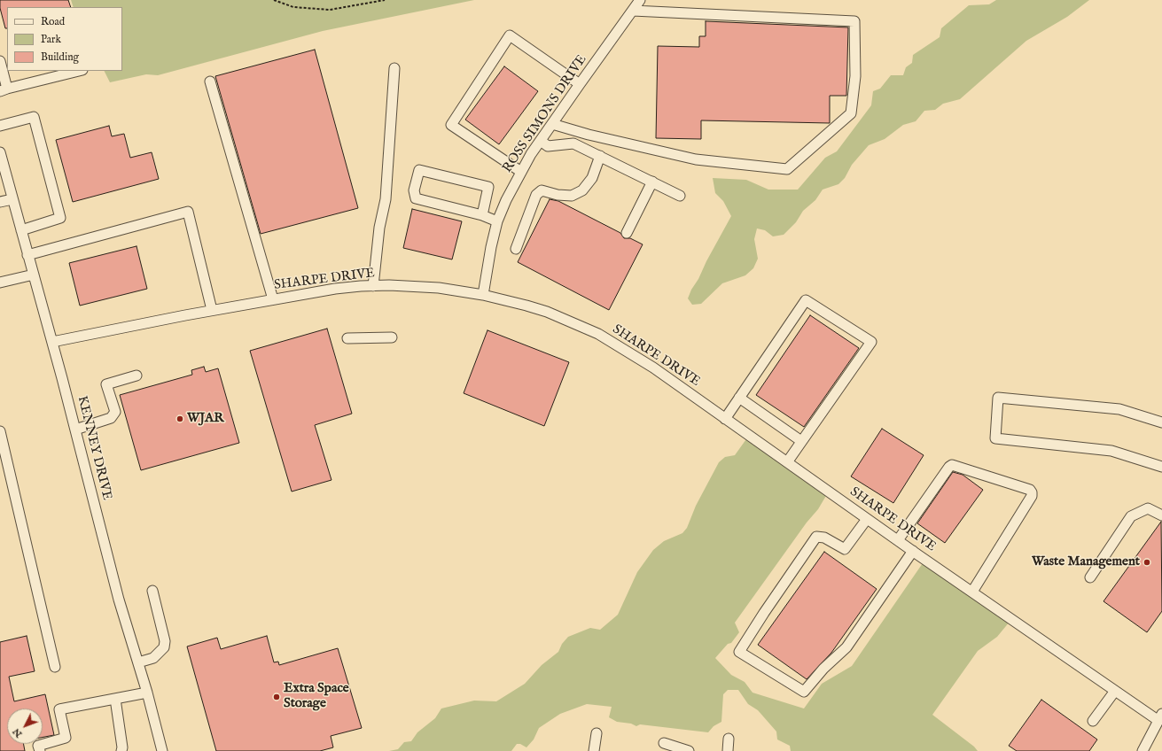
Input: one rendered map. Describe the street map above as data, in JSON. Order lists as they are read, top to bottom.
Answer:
{
  "streets": {
    "street": ["ROSS SIMONS DRIVE", "SHARPE DRIVE", "KENNEY DRIVE"]
  },
  "crossings": [
    ["ROSS SIMONS DRIVE", "SHARPE DRIVE"],
    ["SHARPE DRIVE", "KENNEY DRIVE"]
  ],
  "places": ["WJAR", "Waste Management", "Extra Space Storage"],
  "legend": ["Road", "Park", "Building"],
  "north": "bottom left"
}
